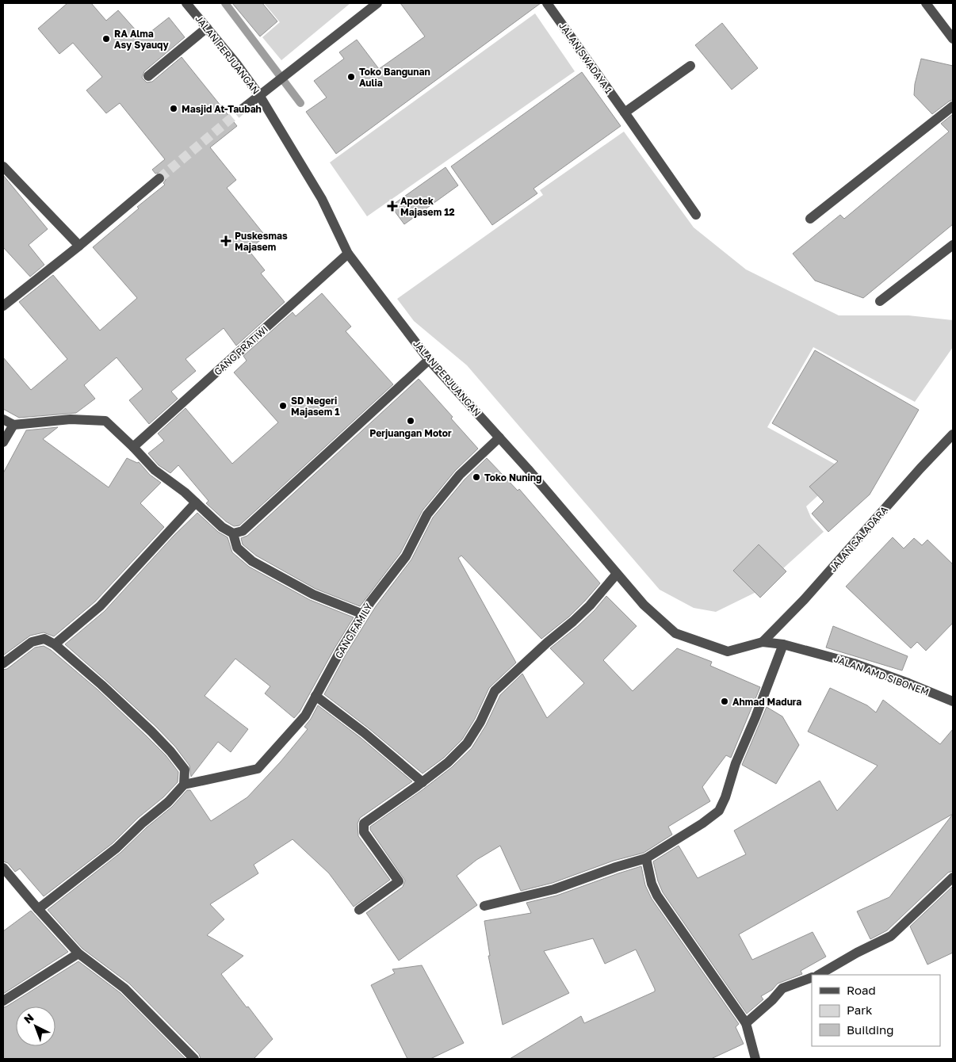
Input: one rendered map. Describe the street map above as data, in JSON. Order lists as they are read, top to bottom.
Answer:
{
  "streets": {
    "street": [
      "JALAN PERJUANGAN",
      "JALAN SWADAYA 1",
      "GANG PRATIWI",
      "JALAN SALADARA",
      "GANG FAMILY",
      "JALAN AMD SIBONEM"
    ]
  },
  "crossings": [
    ["JALAN PERJUANGAN", "GANG PRATIWI"],
    ["JALAN PERJUANGAN", "JALAN SALADARA"],
    ["JALAN PERJUANGAN", "GANG FAMILY"],
    ["JALAN PERJUANGAN", "JALAN AMD SIBONEM"],
    ["JALAN SALADARA", "JALAN AMD SIBONEM"]
  ],
  "places": {
    "other": [
      "RA Alma Asy Syauqy",
      "Toko Bangunan Aulia",
      "Masjid At-Taubah",
      "SD Negeri Majasem 1",
      "Perjuangan Motor",
      "Toko Nuning",
      "Ahmad Madura"
    ],
    "health": ["Apotek Majasem 12", "Puskesmas Majasem"]
  },
  "legend": ["Road", "Park", "Building"],
  "north": "top left"
}
